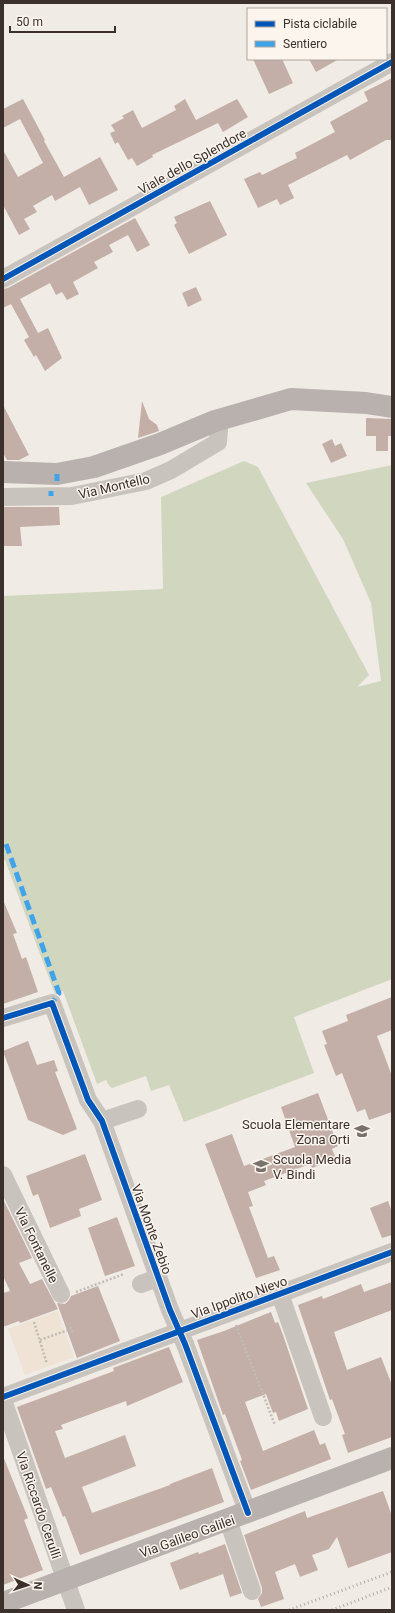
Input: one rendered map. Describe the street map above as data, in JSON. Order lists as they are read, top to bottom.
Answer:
{
  "streets": {
    "main road": ["Via Montello", "Via Galileo Galilei"],
    "street": [
      "Viale dello Splendore",
      "Via Monte Zebio",
      "Via Fontanelle",
      "Via Ippolito Nievo",
      "Via Riccardo Cerulli"
    ]
  },
  "crossings": [
    ["Via Monte Zebio", "Via Ippolito Nievo"],
    ["Via Monte Zebio", "Via Galileo Galilei"],
    ["Via Riccardo Cerulli", "Via Galileo Galilei"]
  ],
  "places": {
    "school or university": ["Scuola Elementare Zona Orti", "Scuola Media V. Bindi"]
  },
  "legend": ["Pista ciclabile", "Sentiero"],
  "scale_bar": "50 m",
  "north": "right"
}
